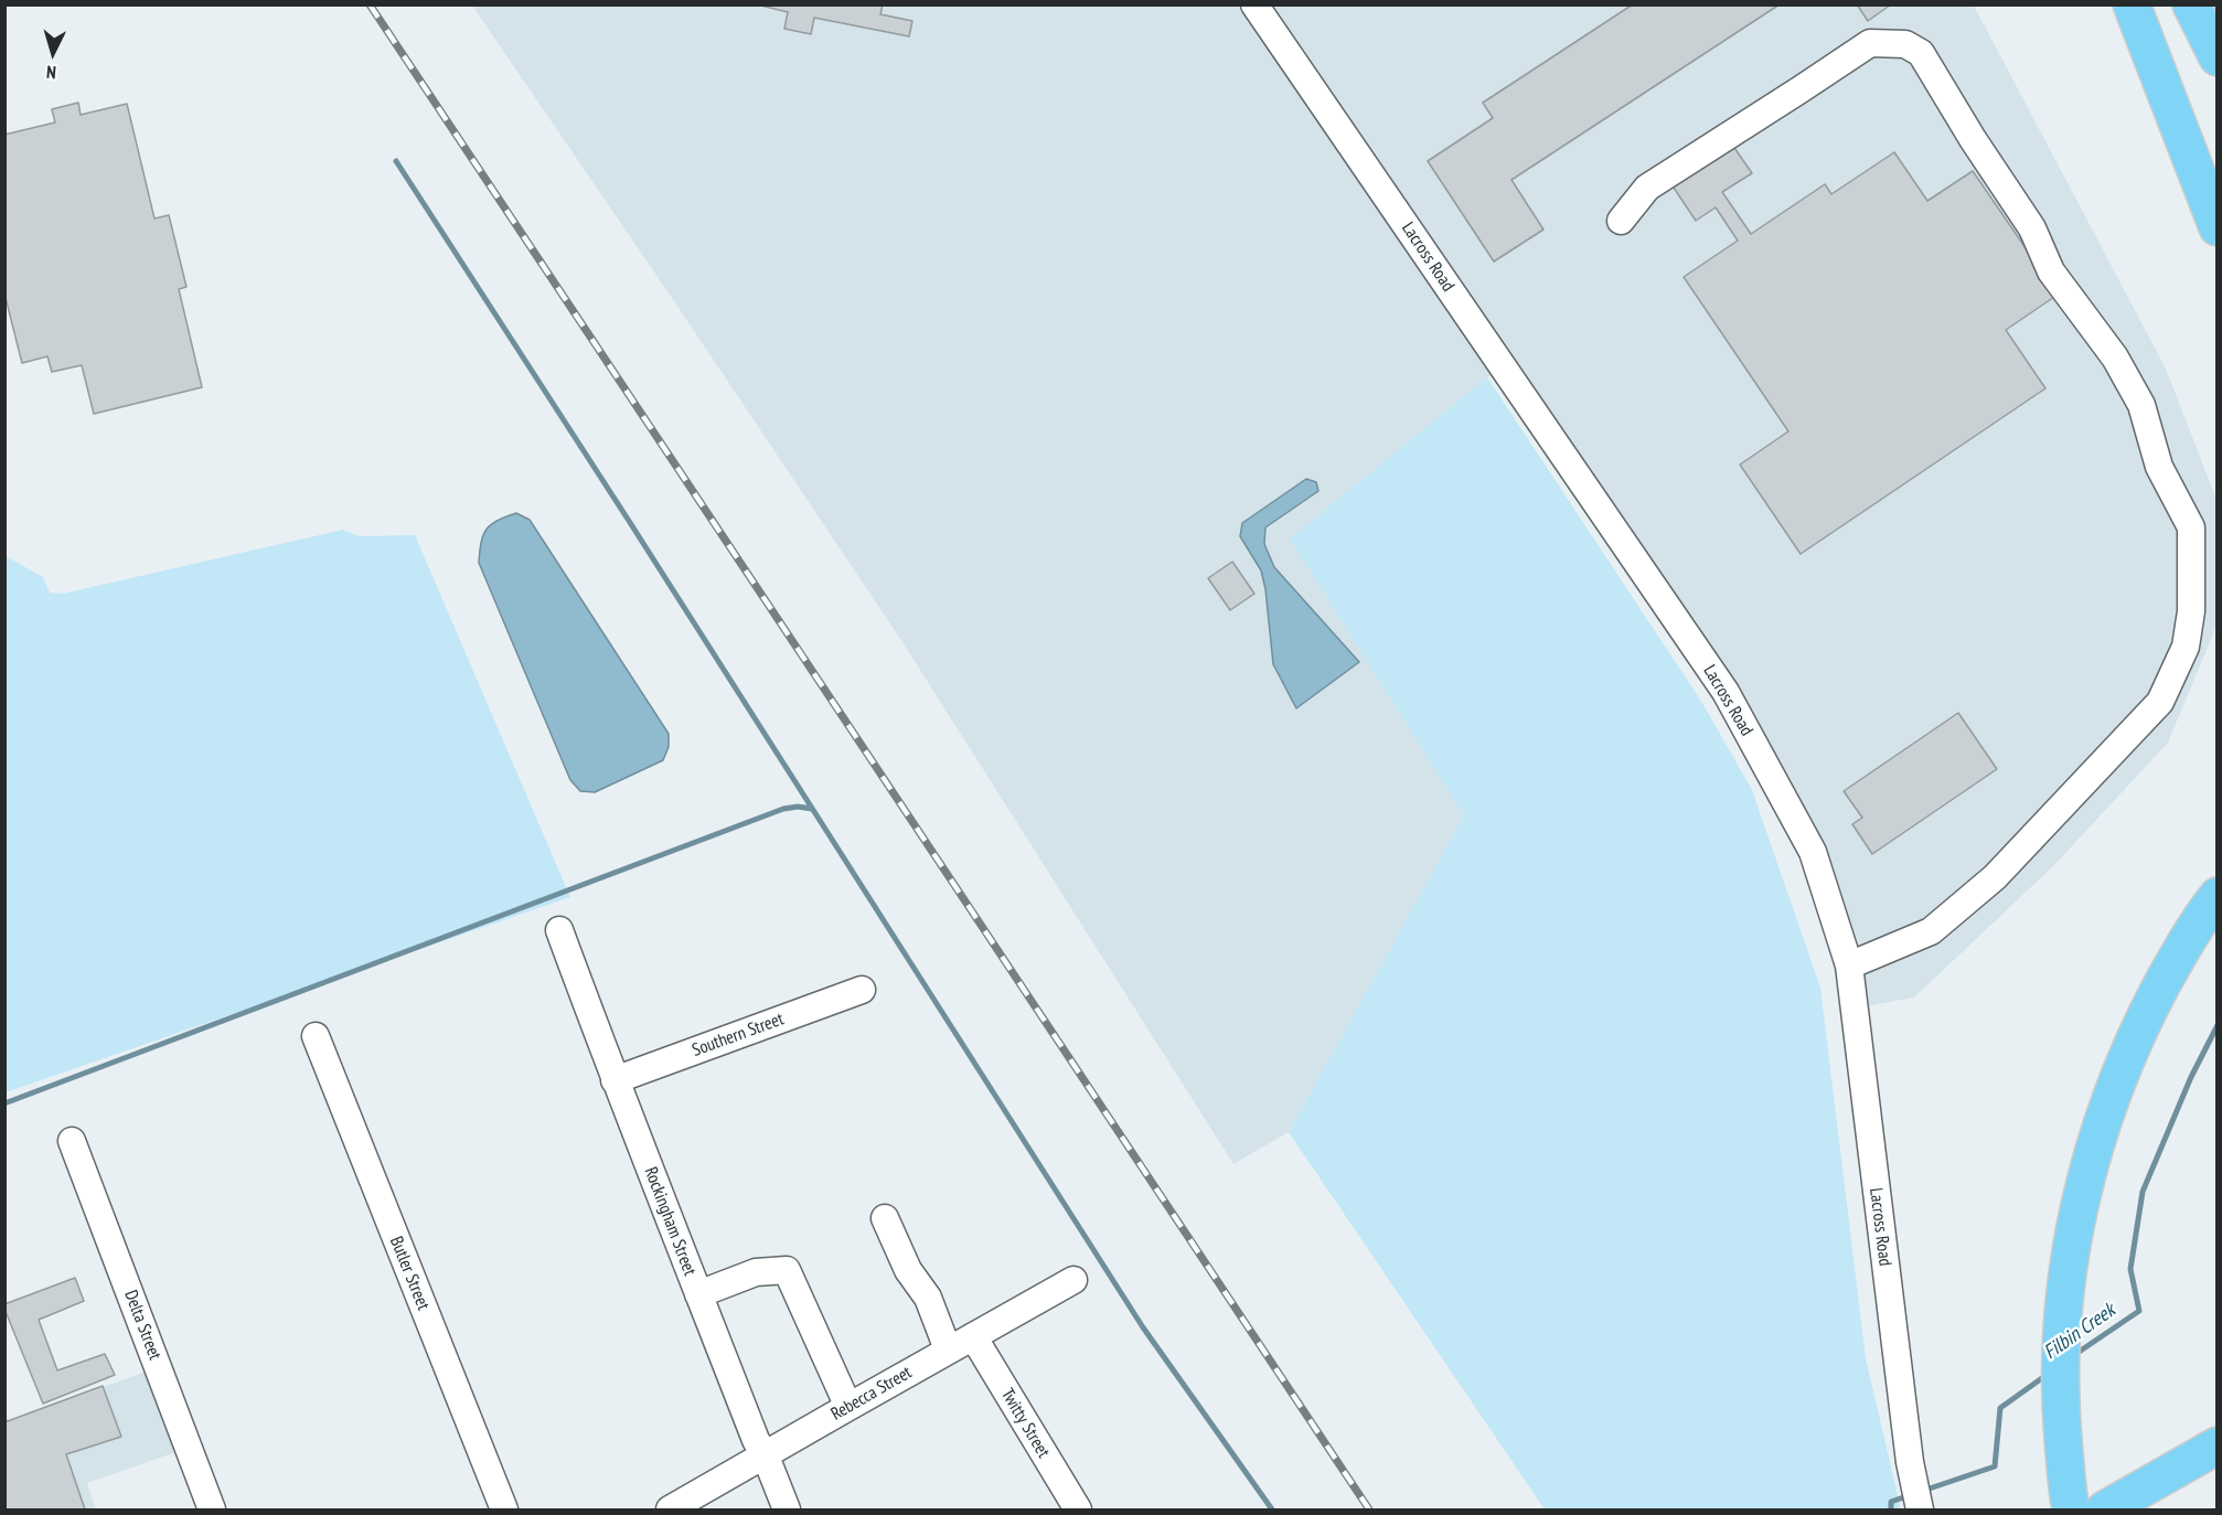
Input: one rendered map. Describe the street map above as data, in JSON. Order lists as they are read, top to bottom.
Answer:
{
  "streets": {
    "street": [
      "Lacross Road",
      "Southern Street",
      "Rockingham Street",
      "Butler Street",
      "Delta Street",
      "Rebecca Street",
      "Twitty Street"
    ]
  },
  "crossings": [
    ["Southern Street", "Rockingham Street"],
    ["Rockingham Street", "Rebecca Street"],
    ["Rebecca Street", "Twitty Street"]
  ],
  "water": ["Filbin Creek"],
  "north": "bottom"
}
